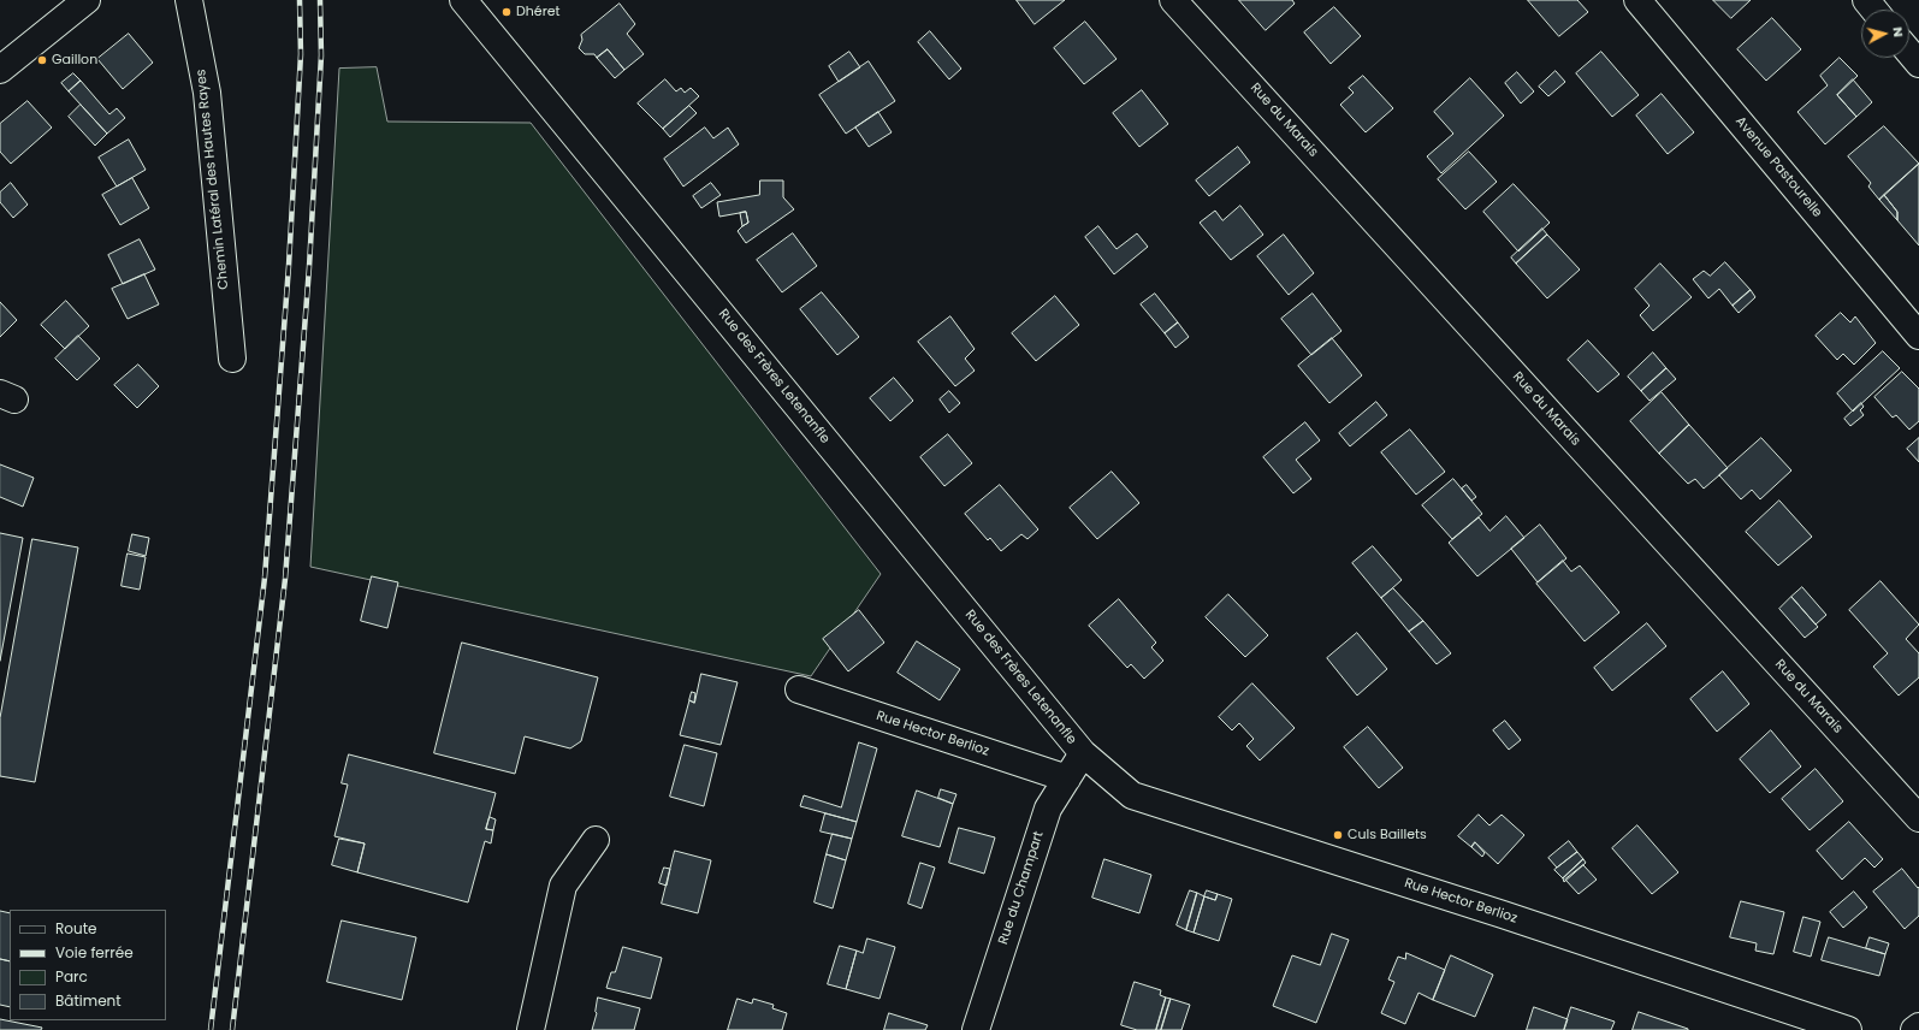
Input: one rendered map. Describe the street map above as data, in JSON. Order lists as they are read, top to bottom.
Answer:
{
  "streets": {
    "street": [
      "Rue du Marais",
      "Avenue Pastourelle",
      "Chemin Latéral des Hautes Rayes",
      "Rue des Frères Letenanfle",
      "Rue Hector Berlioz",
      "Rue du Champart"
    ]
  },
  "crossings": [
    ["Rue des Frères Letenanfle", "Rue Hector Berlioz"],
    ["Rue des Frères Letenanfle", "Rue du Champart"],
    ["Rue Hector Berlioz", "Rue du Champart"]
  ],
  "places": ["Dhéret", "Gaillon", "Culs Baillets"],
  "legend": [
    "Route",
    "Voie ferrée",
    "Parc",
    "Bâtiment"
  ],
  "north": "right"
}
